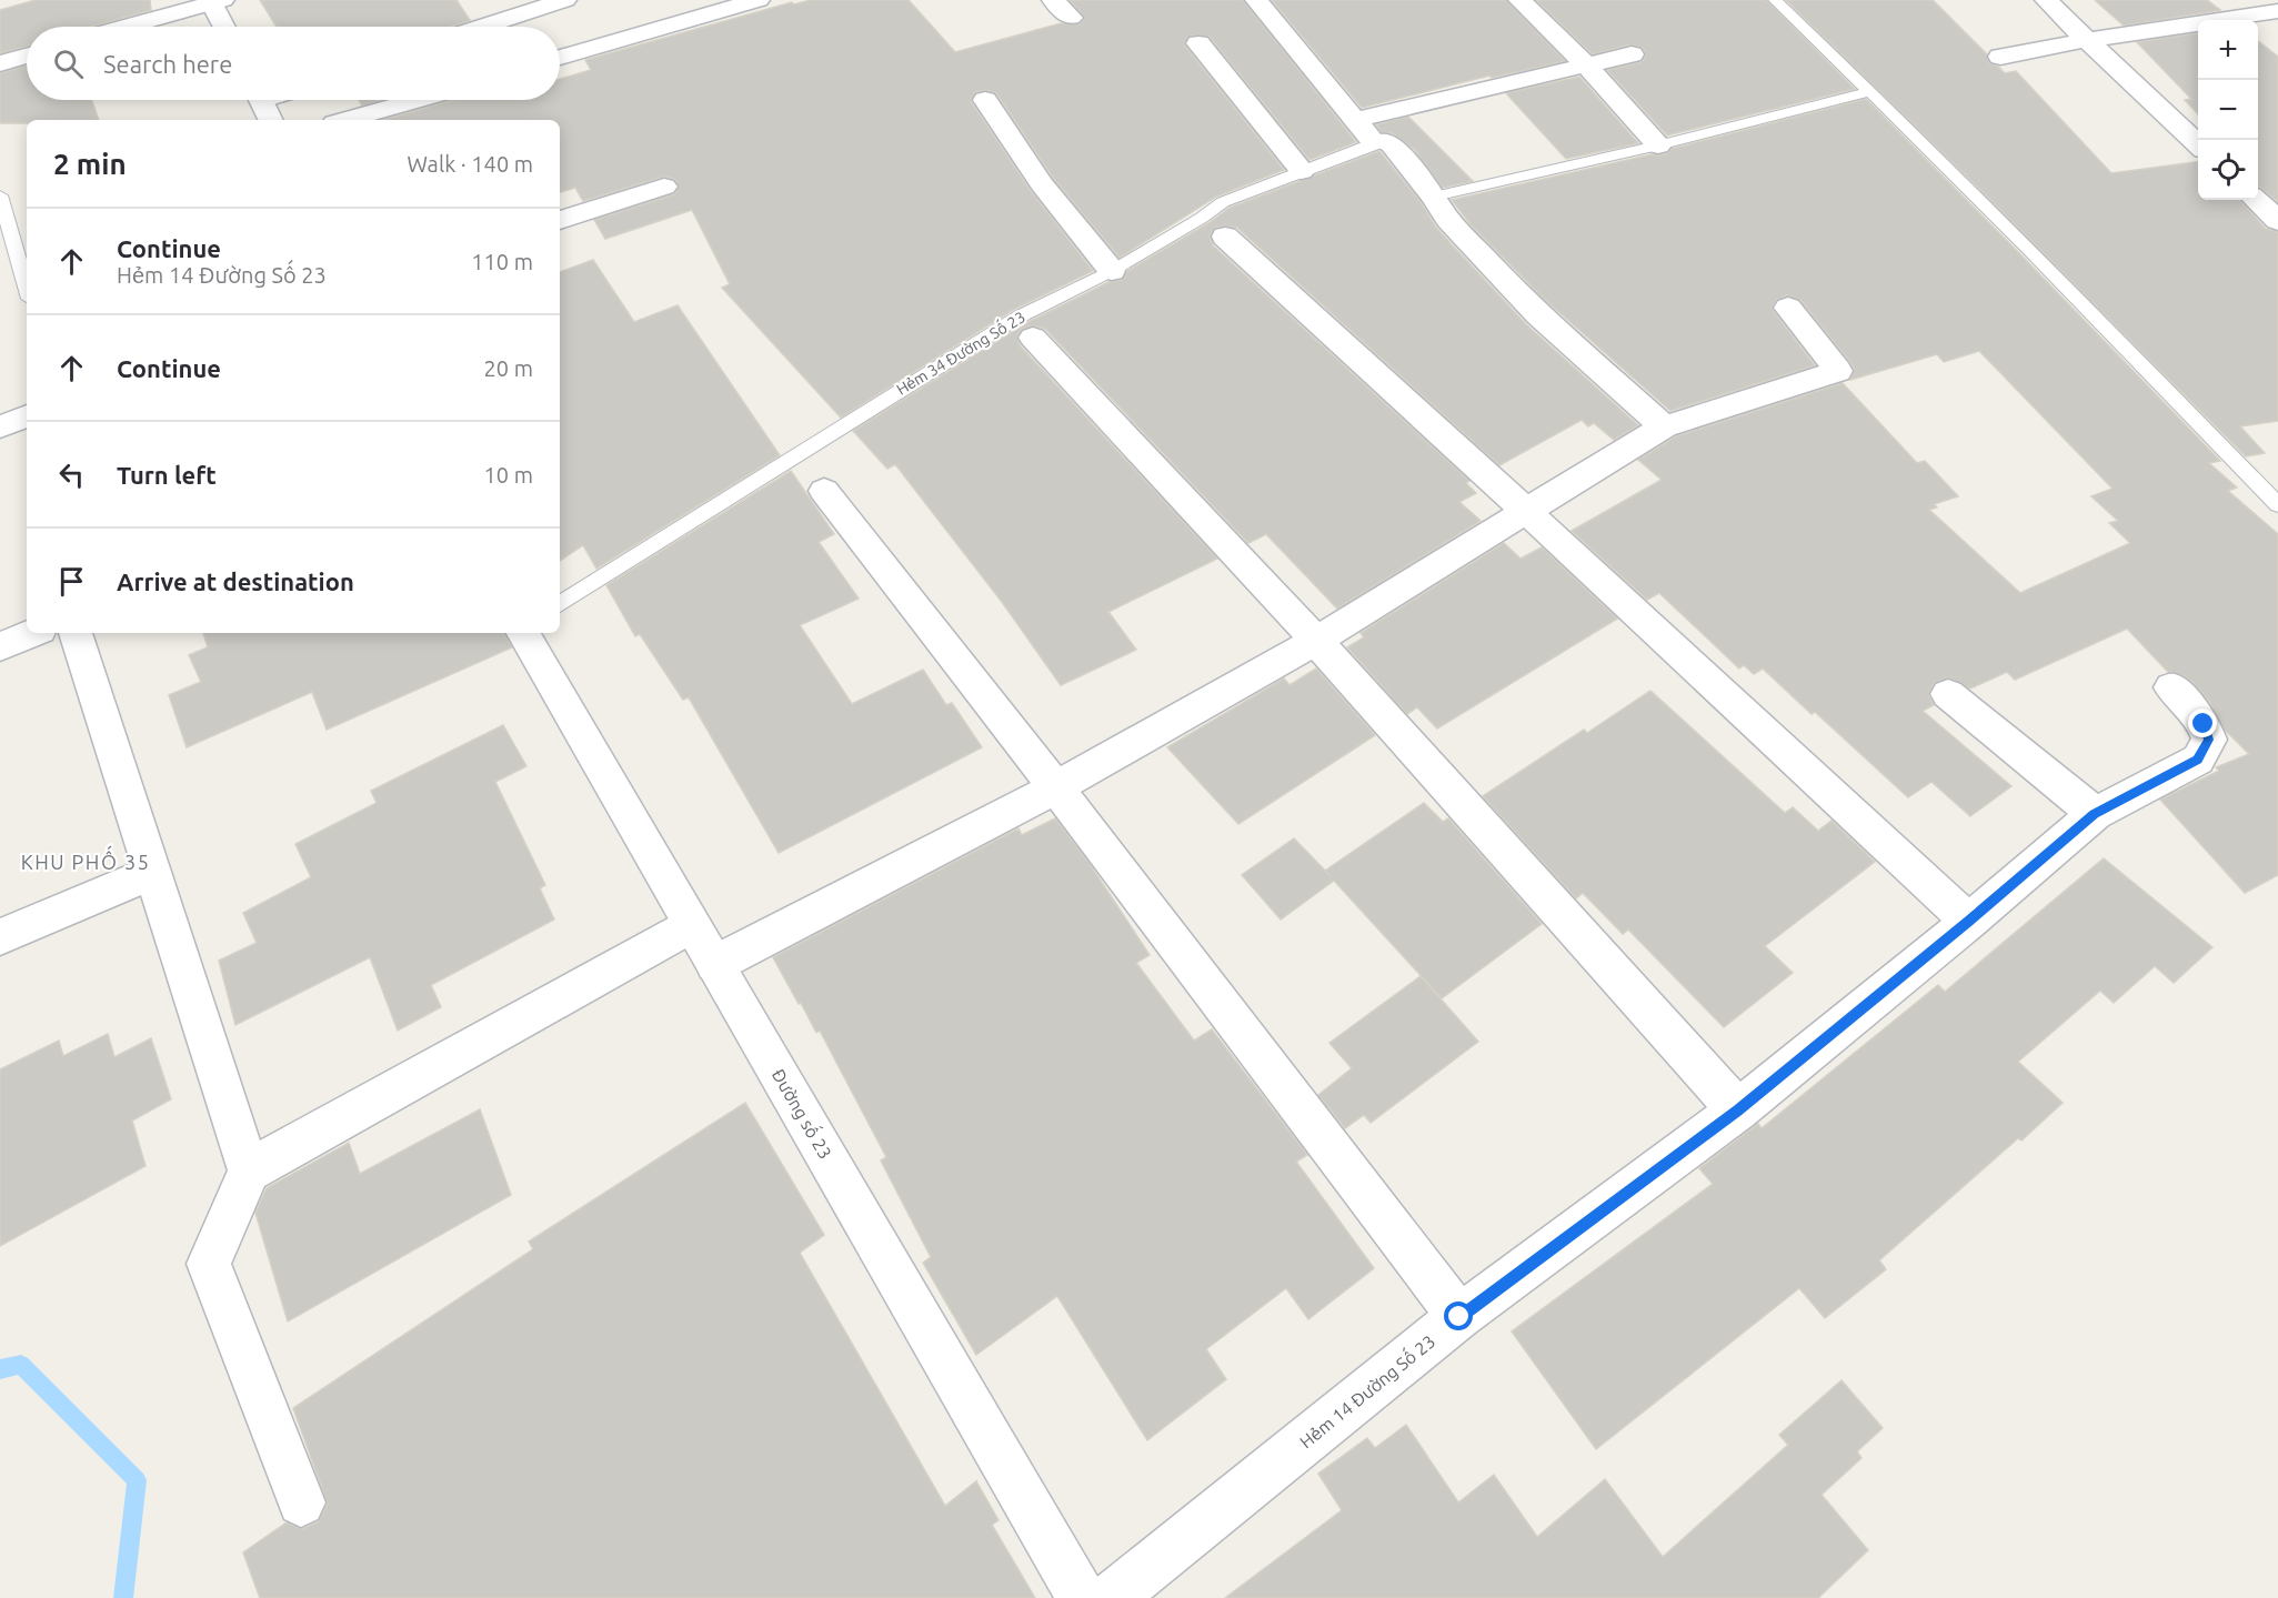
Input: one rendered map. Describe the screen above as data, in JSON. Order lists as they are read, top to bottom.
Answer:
{
  "streets": {
    "street": ["Đường số 23", "Hẻm 14 Đường Số 23"],
    "lane": ["Hẻm 34 Đường Số 23"]
  },
  "districts": ["KHU PHỐ 35"],
  "page": {
    "map_buttons": ["+", "−"],
    "search": "Search here",
    "heading": ["2 min", "Walk · 140 m"],
    "list": [
      ["Continue", "Hẻm 14 Đường Số 23", "110 m"],
      ["Continue", "20 m"],
      ["Turn left", "10 m"],
      "Arrive at destination"
    ]
  }
}
